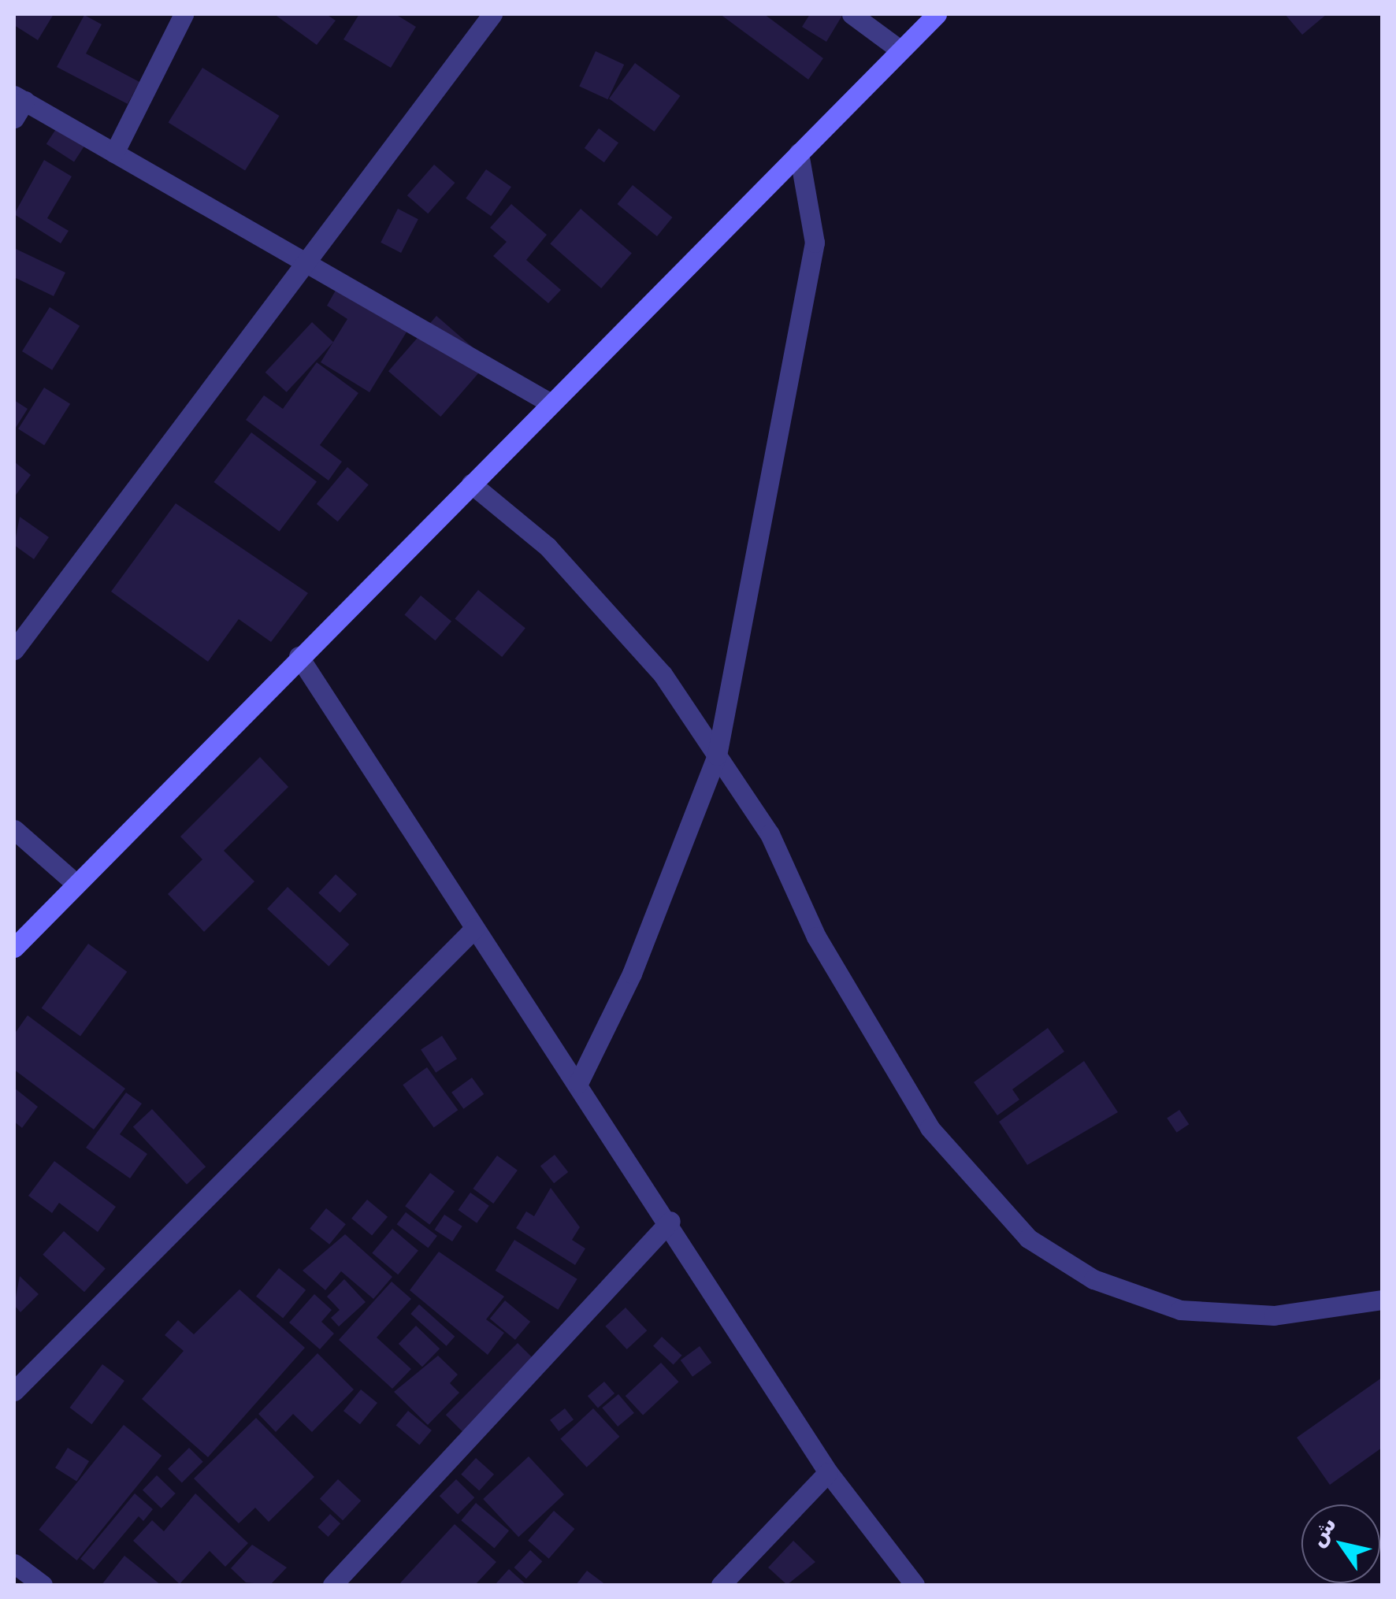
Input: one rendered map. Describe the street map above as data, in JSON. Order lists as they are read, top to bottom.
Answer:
{
  "north": "top left"
}
